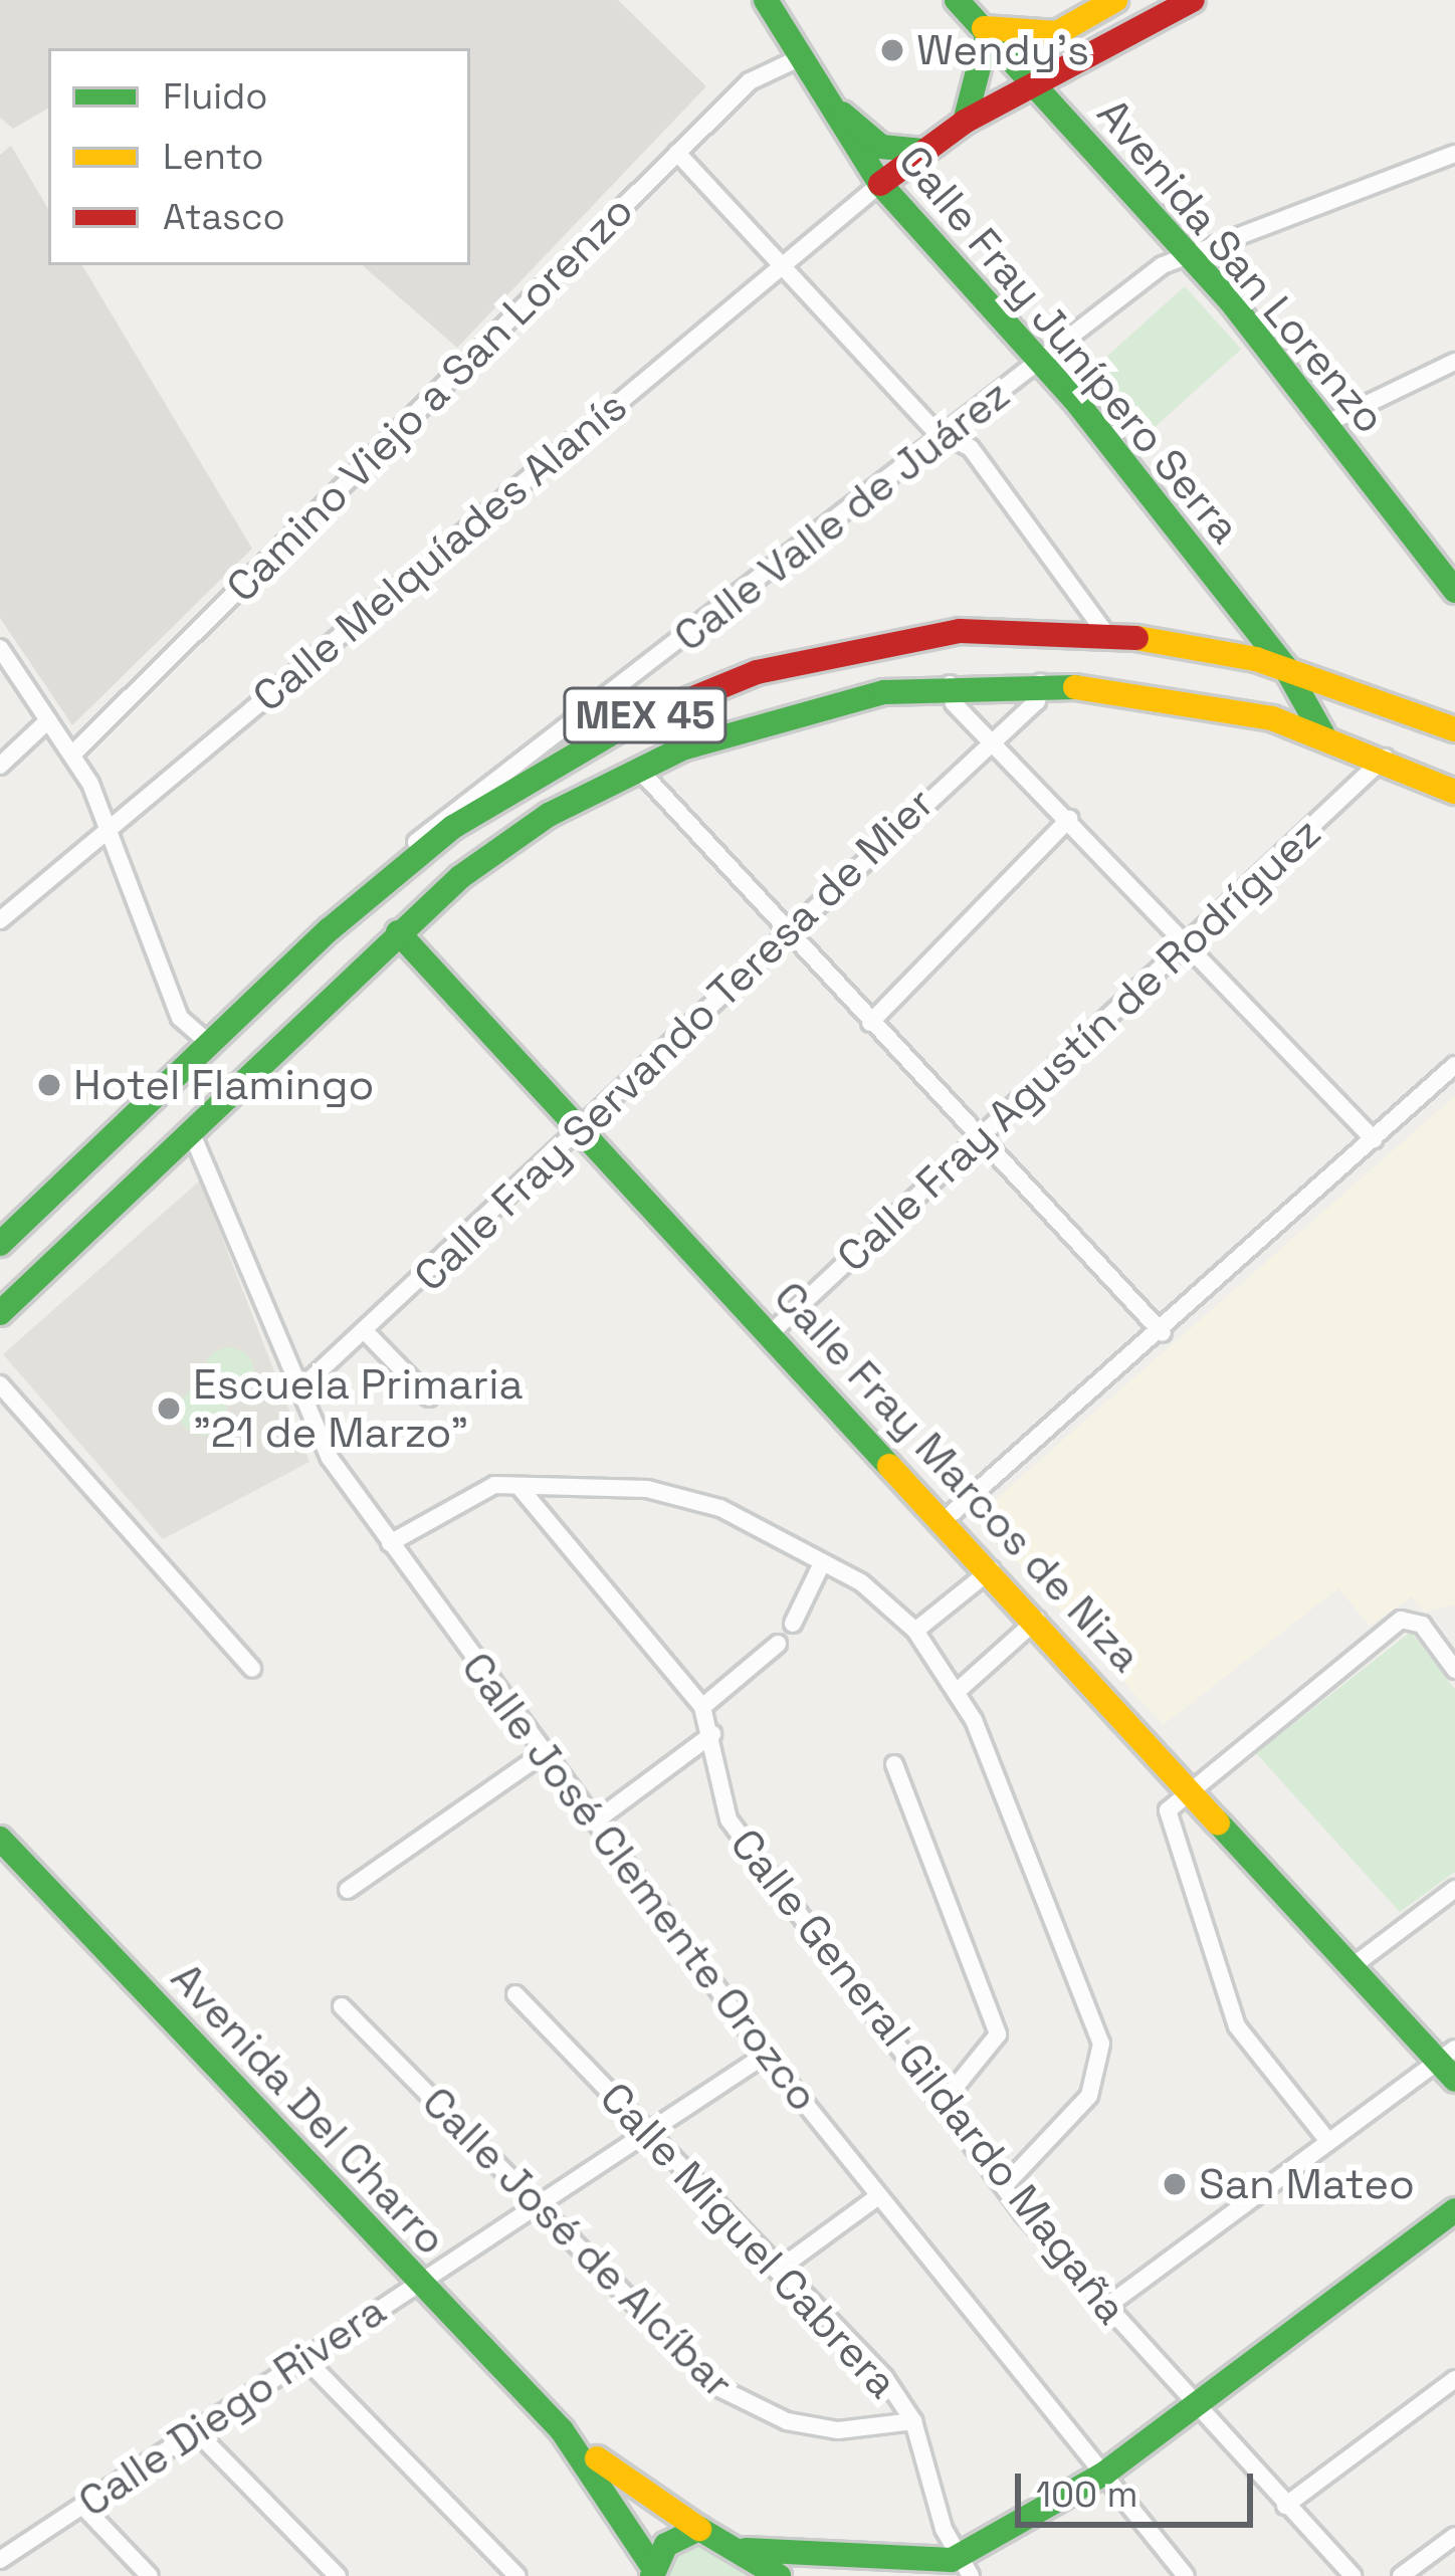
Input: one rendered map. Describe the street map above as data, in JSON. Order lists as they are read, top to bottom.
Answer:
{
  "streets": {
    "main road": [
      "Avenida San Lorenzo",
      "Calle Fray Junípero Serra",
      "MEX 45",
      "Calle Fray Marcos de Niza",
      "Avenida Del Charro"
    ],
    "street": [
      "Camino Viejo a San Lorenzo",
      "Calle Valle de Juárez",
      "Calle Melquíades Alanís",
      "Calle Fray Servando Teresa de Mier",
      "Calle Fray Agustín de Rodríguez",
      "Calle José Clemente Orozco",
      "Calle General Gildardo Magaña",
      "Calle Miguel Cabrera",
      "Calle José de Alcíbar",
      "Calle Diego Rivera"
    ]
  },
  "crossings": [
    ["Avenida San Lorenzo", "Calle Valle de Juárez"],
    ["Calle Fray Junípero Serra", "Camino Viejo a San Lorenzo"],
    ["Calle Fray Junípero Serra", "Calle Valle de Juárez"],
    ["Calle Fray Junípero Serra", "Calle Melquíades Alanís"],
    ["Calle Fray Junípero Serra", "MEX 45"],
    ["Calle Valle de Juárez", "MEX 45"],
    ["MEX 45", "Calle Fray Servando Teresa de Mier"],
    ["MEX 45", "Calle Fray Agustín de Rodríguez"],
    ["MEX 45", "Calle Fray Marcos de Niza"],
    ["MEX 45", "Calle José Clemente Orozco"],
    ["Calle Fray Servando Teresa de Mier", "Calle Fray Marcos de Niza"],
    ["Calle Fray Servando Teresa de Mier", "Calle José Clemente Orozco"],
    ["Calle Fray Agustín de Rodríguez", "Calle Fray Marcos de Niza"],
    ["Calle José Clemente Orozco", "Calle Diego Rivera"],
    ["Avenida Del Charro", "Calle Diego Rivera"],
    ["Calle Miguel Cabrera", "Calle José de Alcíbar"],
    ["Calle Miguel Cabrera", "Calle Diego Rivera"],
    ["Calle José de Alcíbar", "Calle Diego Rivera"]
  ],
  "places": [
    "Wendy's",
    "Hotel Flamingo",
    "Escuela Primaria \"21 de Marzo\"",
    "San Mateo"
  ],
  "legend": ["Fluido", "Lento", "Atasco"],
  "scale_bar": "100 m"
}
